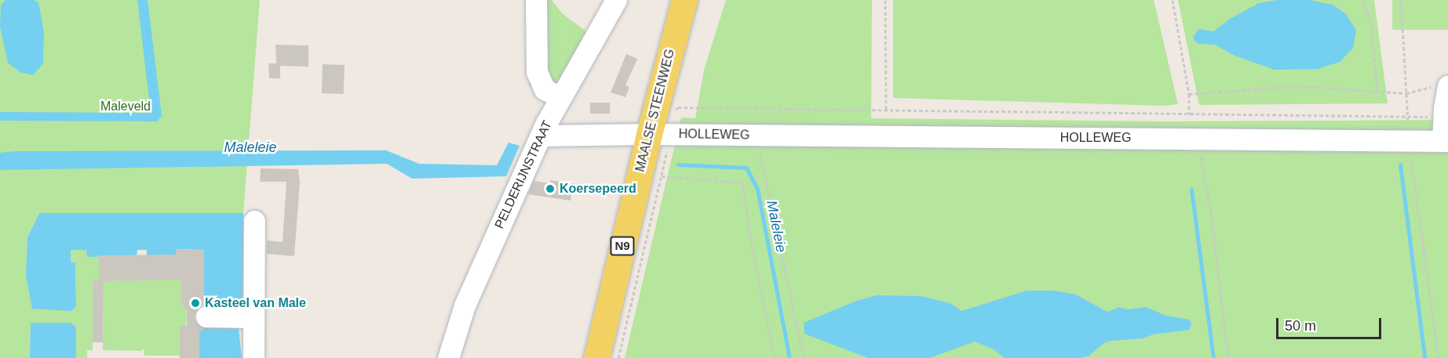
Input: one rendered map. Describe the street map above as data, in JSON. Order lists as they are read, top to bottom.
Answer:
{
  "streets": {
    "main road": ["MAALSE STEENWEG", "N9"],
    "street": ["HOLLEWEG", "PELDERIJNSTRAAT"]
  },
  "crossings": [
    ["MAALSE STEENWEG", "HOLLEWEG"],
    ["HOLLEWEG", "PELDERIJNSTRAAT"]
  ],
  "water": ["Maleleie"],
  "parks": ["Maleveld"],
  "places": ["Koersepeerd", "Kasteel van Male"],
  "scale_bar": "50 m"
}
